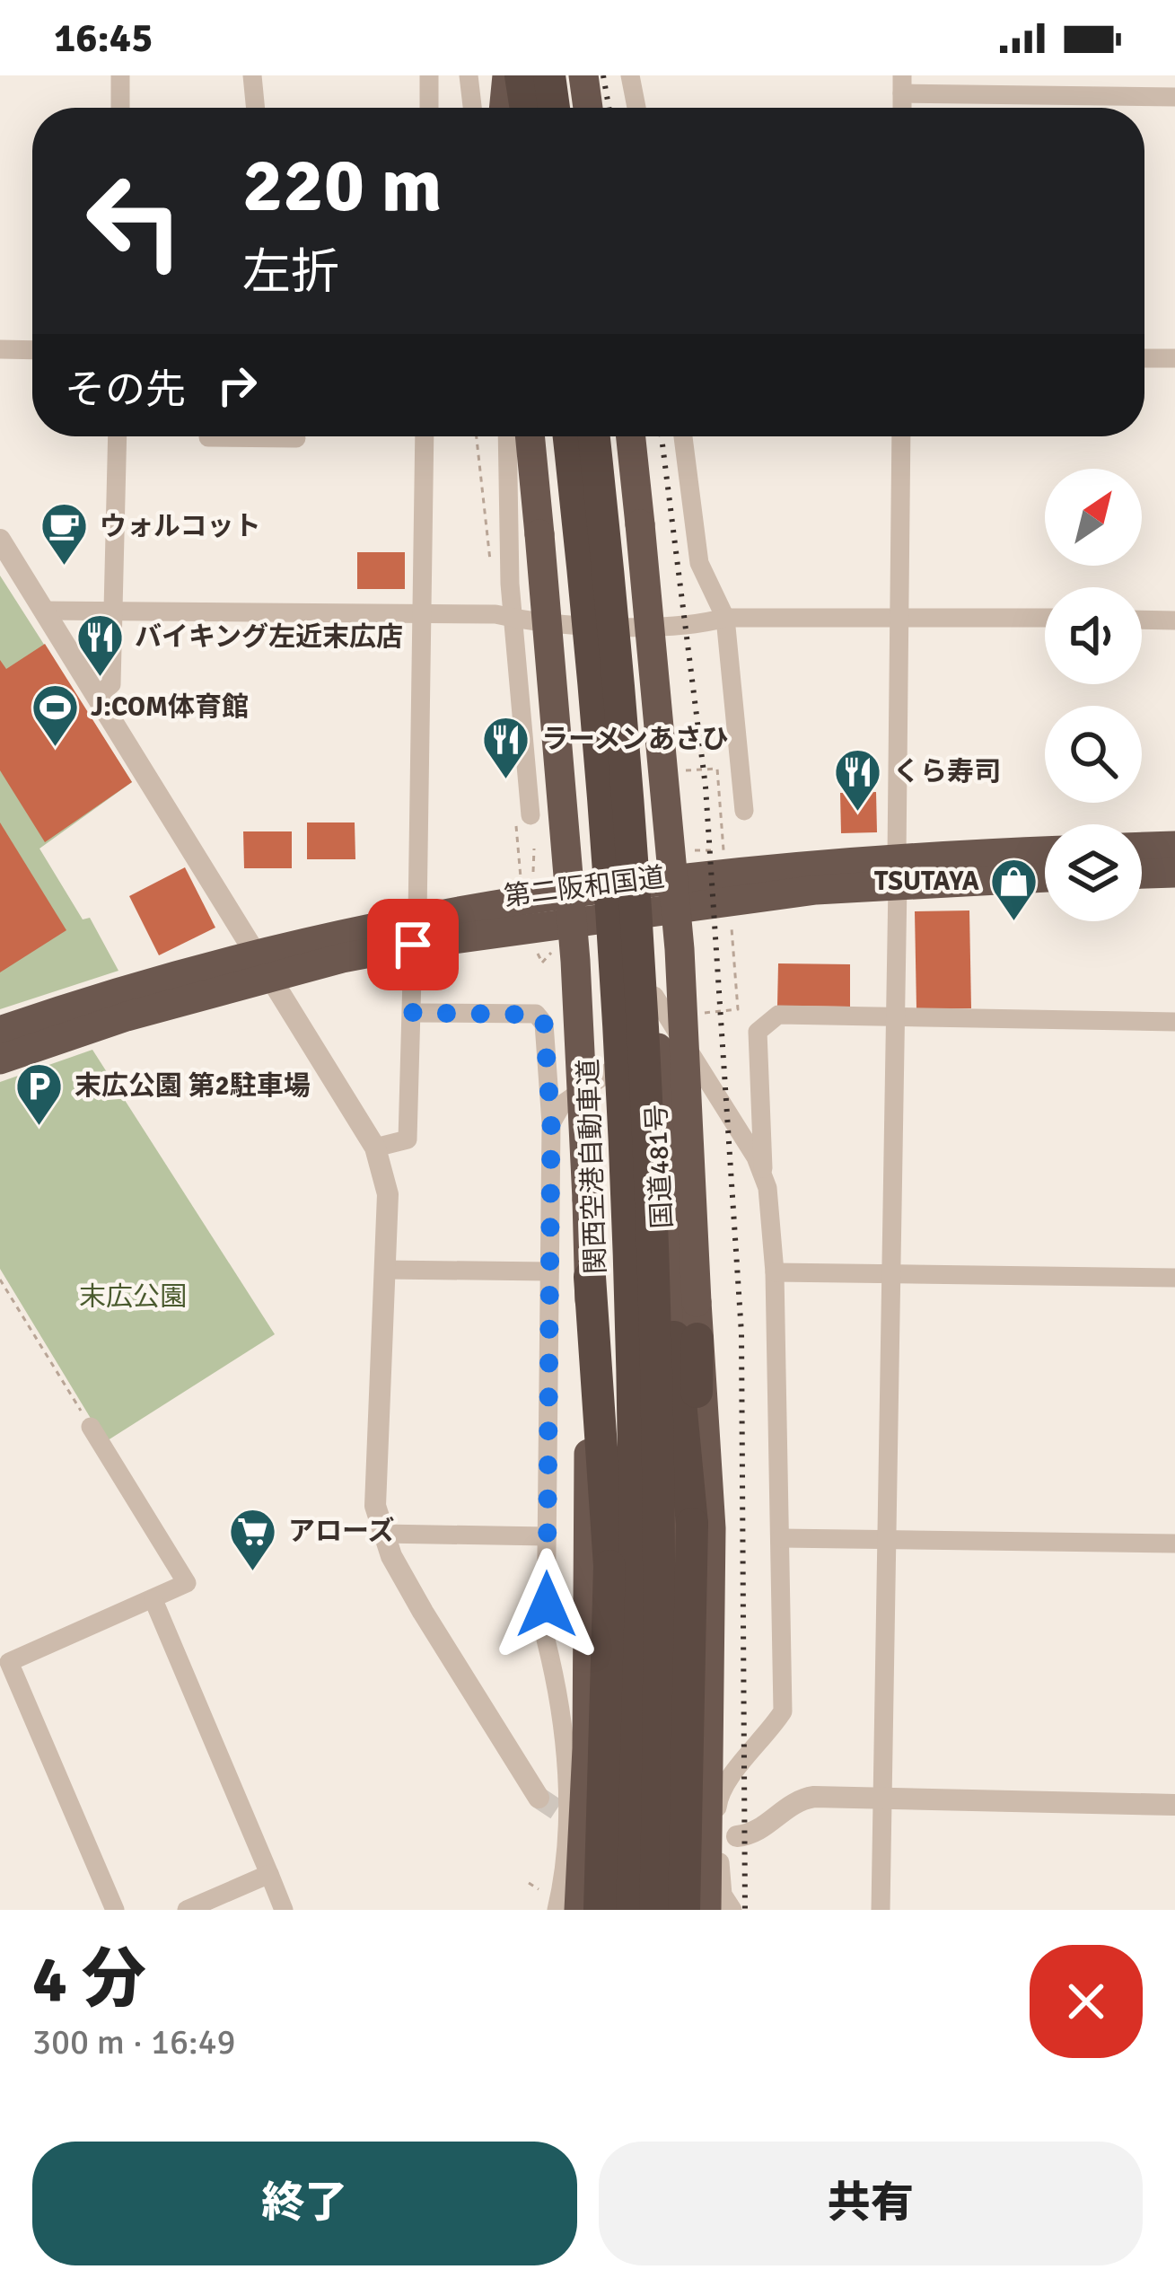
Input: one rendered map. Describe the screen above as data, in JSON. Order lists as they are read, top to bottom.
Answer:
{
  "streets": {
    "highway": ["第二阪和国道", "関西空港自動車道", "国道481号"]
  },
  "parks": ["末広公園"],
  "places": {
    "cafe": ["ウォルコット"],
    "restaurant": ["バイキング左近末広店", "ラーメンあさひ", "くら寿司"],
    "sports": ["J:COM体育館"],
    "shop": ["TSUTAYA"],
    "parking": ["末広公園 第2駐車場"],
    "supermarket": ["アローズ"]
  },
  "north": "top right",
  "page": {
    "status": "16:45",
    "turn": ["220 m", "左折"],
    "then": "その先",
    "heading": ["4 分", "300 m · 16:49"],
    "buttons": ["終了", "共有"]
  }
}
